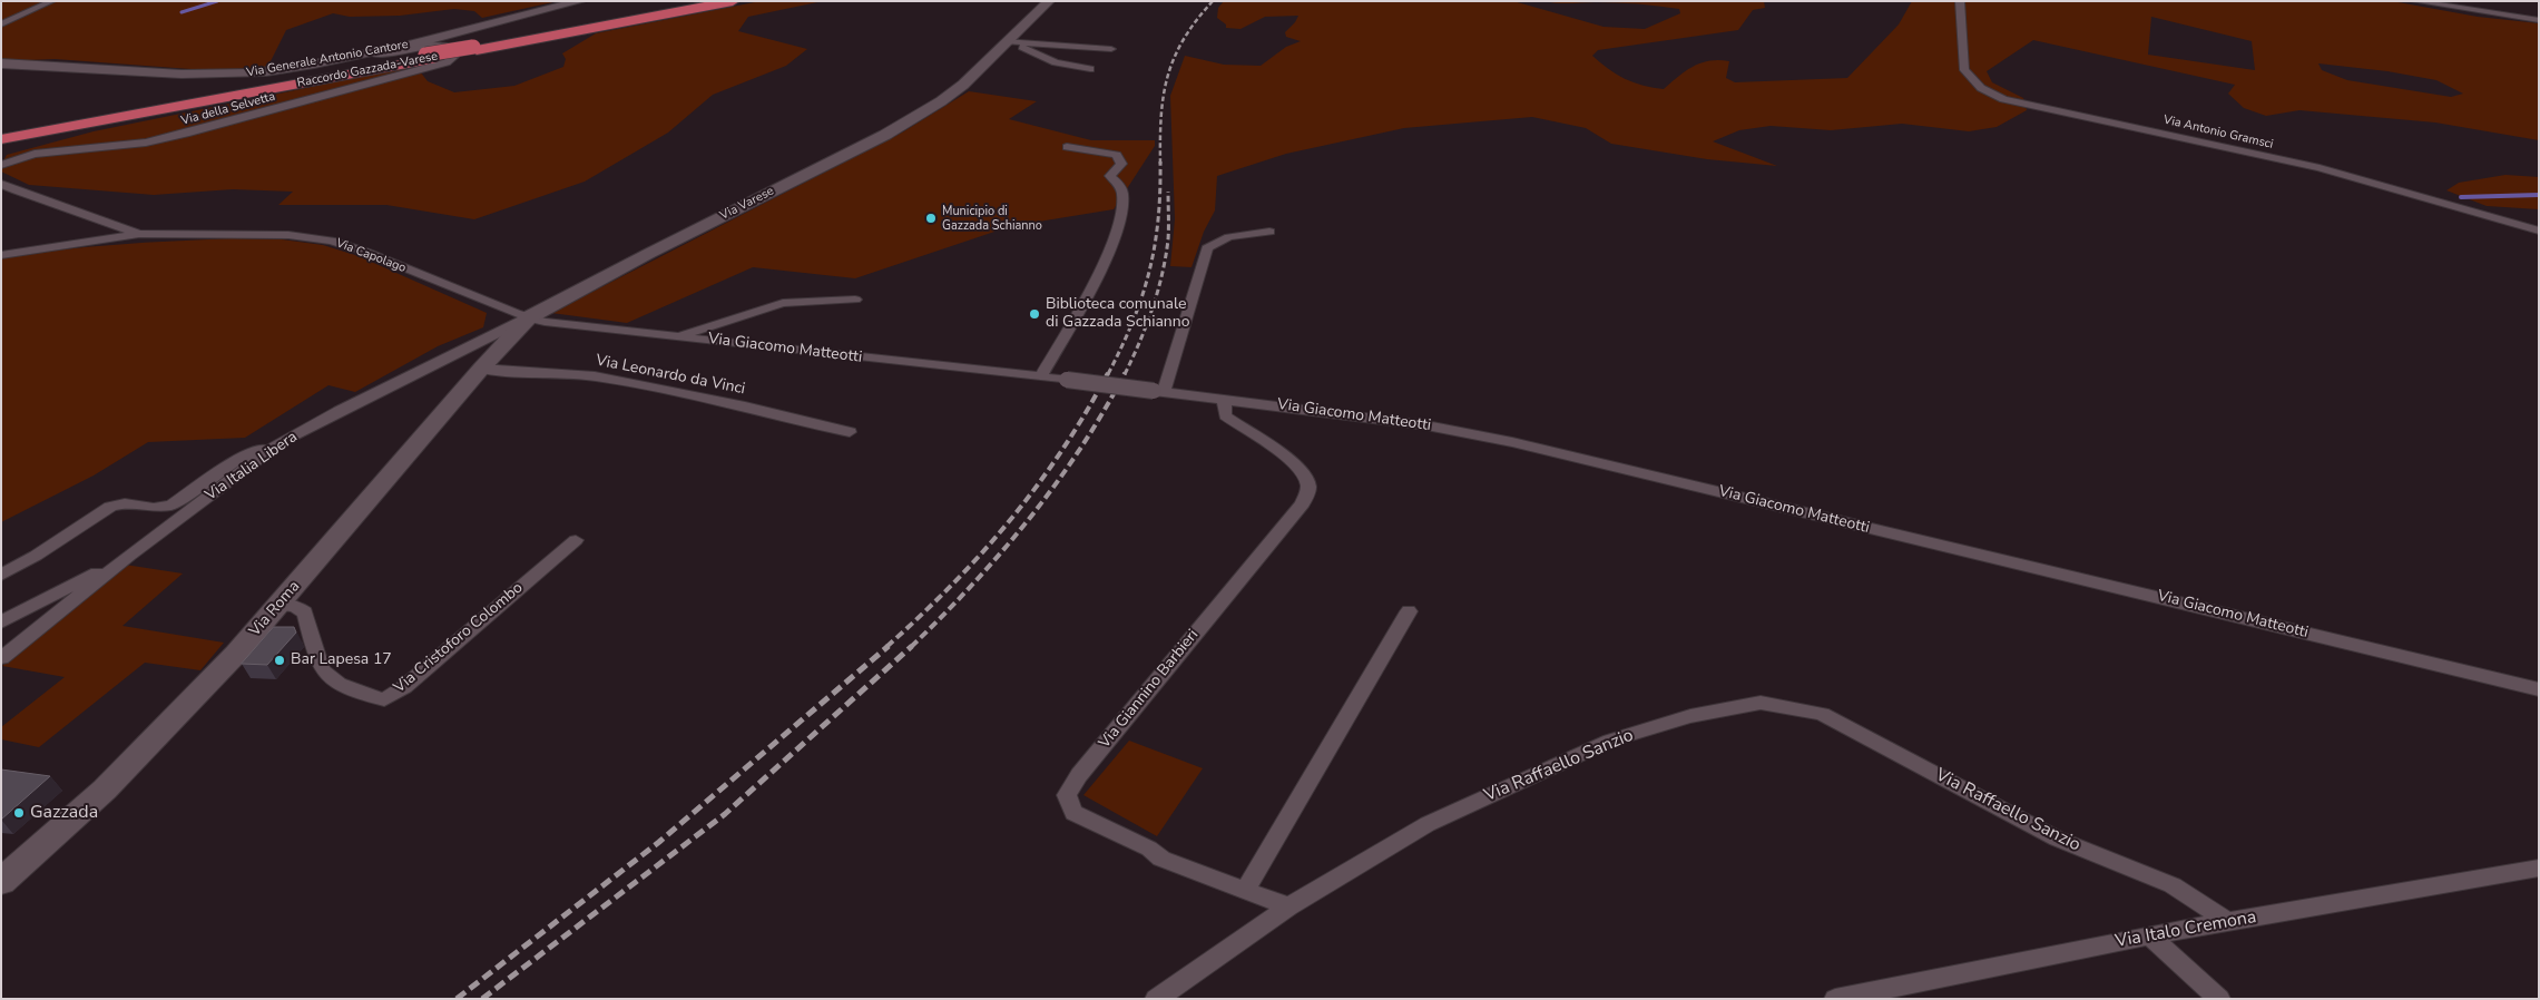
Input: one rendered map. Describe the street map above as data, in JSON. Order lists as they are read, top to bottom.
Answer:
{
  "streets": {
    "highway": ["Raccordo Gazzada-Varese"],
    "main road": ["Via Generale Antonio Cantore", "Via Varese", "Via Roma"],
    "street": [
      "Via della Selvetta",
      "Via Antonio Gramsci",
      "Via Capolago",
      "Via Giacomo Matteotti",
      "Via Leonardo da Vinci",
      "Via Italia Libera",
      "Via Cristoforo Colombo",
      "Via Giannino Barbieri",
      "Via Raffaello Sanzio",
      "Via Italo Cremona"
    ]
  },
  "crossings": [
    ["Via Generale Antonio Cantore", "Via della Selvetta"],
    ["Via Varese", "Via Capolago"],
    ["Via Varese", "Via Giacomo Matteotti"],
    ["Via Varese", "Via Italia Libera"],
    ["Via Varese", "Via Roma"],
    ["Via Capolago", "Via Giacomo Matteotti"],
    ["Via Capolago", "Via Italia Libera"],
    ["Via Capolago", "Via Roma"],
    ["Via Giacomo Matteotti", "Via Italia Libera"],
    ["Via Giacomo Matteotti", "Via Roma"],
    ["Via Giacomo Matteotti", "Via Giannino Barbieri"],
    ["Via Leonardo da Vinci", "Via Roma"],
    ["Via Italia Libera", "Via Roma"],
    ["Via Roma", "Via Cristoforo Colombo"],
    ["Via Giannino Barbieri", "Via Raffaello Sanzio"],
    ["Via Raffaello Sanzio", "Via Italo Cremona"]
  ],
  "places": [
    "Municipio di Gazzada Schianno",
    "Biblioteca comunale di Gazzada Schianno",
    "Bar Lapesa 17",
    "Gazzada"
  ]
}
